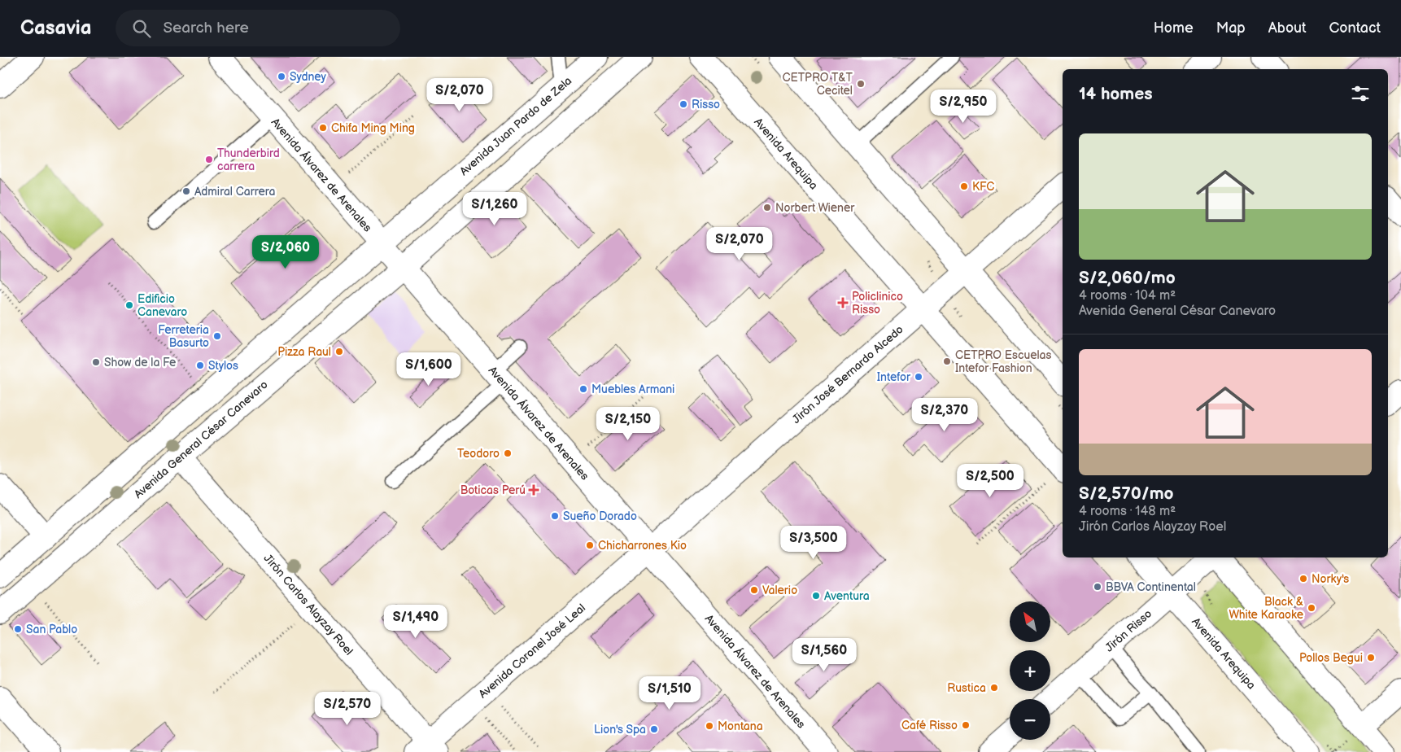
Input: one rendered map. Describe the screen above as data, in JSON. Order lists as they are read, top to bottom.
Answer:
{
  "streets": {
    "main road": [
      "Avenida Juan Pardo de Zela",
      "Avenida Arequipa",
      "Avenida Álvarez de Arenales",
      "Jirón José Bernardo Alcedo",
      "Avenida General César Canevaro",
      "Jirón Carlos Alayzay Roel",
      "Jirón Risso",
      "Avenida Coronel José Leal"
    ]
  },
  "crossings": [
    ["Avenida Juan Pardo de Zela", "Avenida Álvarez de Arenales"],
    ["Avenida Arequipa", "Jirón José Bernardo Alcedo"],
    ["Avenida Arequipa", "Jirón Risso"],
    ["Avenida Álvarez de Arenales", "Jirón José Bernardo Alcedo"],
    ["Avenida Álvarez de Arenales", "Avenida General César Canevaro"],
    ["Avenida Álvarez de Arenales", "Avenida Coronel José Leal"],
    ["Jirón José Bernardo Alcedo", "Avenida Coronel José Leal"],
    ["Avenida General César Canevaro", "Jirón Carlos Alayzay Roel"],
    ["Jirón Carlos Alayzay Roel", "Avenida Coronel José Leal"]
  ],
  "places": {
    "other": [
      "Sydney",
      "CETPRO T&T Cecitel",
      "Risso",
      "Chifa Ming Ming",
      "Thunderbird carrera",
      "KFC",
      "Admiral Carrera",
      "Norbert Wiener",
      "Edificio Canevaro",
      "Ferreteria Basurto",
      "Pizza Raul",
      "CETPRO Escuelas Intefor Fashion",
      "Show de la Fe",
      "Stylos",
      "Intefor",
      "Muebles Armani",
      "Teodoro",
      "Sueño Dorado",
      "Chicharrones Kio",
      "Norky's",
      "BBVA Continental",
      "Valerio",
      "Aventura",
      "Black & White Karaoke",
      "San Pablo",
      "Pollos Begui",
      "Rustica",
      "Café Risso",
      "Montana",
      "Lion's Spa"
    ],
    "health": ["Policlinico Risso", "Boticas Perú"]
  },
  "north": "top left",
  "page": {
    "header": "Casavia",
    "search": "Search here",
    "nav": [
      "Home",
      "Map",
      "About",
      "Contact"
    ],
    "heading": "14 homes",
    "price": [
      "S/2,070",
      "S/2,950",
      "S/1,260",
      "S/2,070",
      "S/2,060",
      "S/1,600",
      "S/2,370",
      "S/2,150",
      "S/2,500",
      "S/3,500",
      "S/1,490",
      "S/1,560",
      "S/1,510",
      "S/2,570"
    ],
    "list": [
      {
        "name": "S/2,060/mo",
        "note": "4 rooms · 104 m² · Avenida General César Canevaro"
      },
      {
        "name": "S/2,570/mo",
        "note": "4 rooms · 148 m² · Jirón Carlos Alayzay Roel"
      }
    ],
    "map_buttons": ["+", "−"]
  }
}
